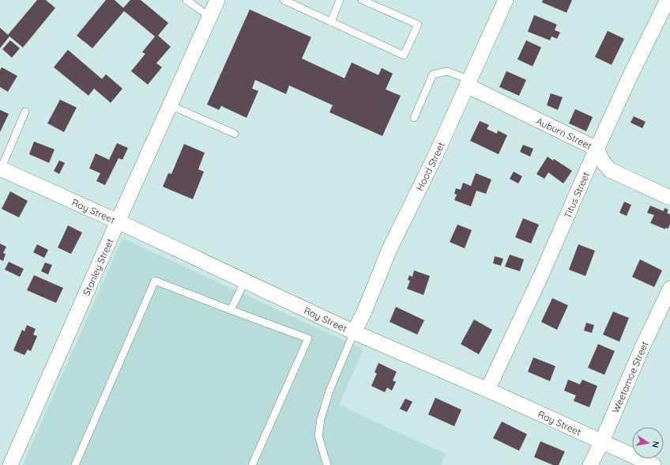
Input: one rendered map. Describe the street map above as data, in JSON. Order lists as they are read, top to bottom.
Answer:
{
  "streets": {
    "street": [
      "Auburn Street",
      "Hood Street",
      "Titus Street",
      "Ray Street",
      "Stanley Street",
      "Weetamoe Street"
    ]
  },
  "crossings": [
    ["Auburn Street", "Hood Street"],
    ["Auburn Street", "Titus Street"],
    ["Hood Street", "Ray Street"],
    ["Titus Street", "Ray Street"],
    ["Ray Street", "Stanley Street"],
    ["Ray Street", "Weetamoe Street"]
  ],
  "north": "right"
}
